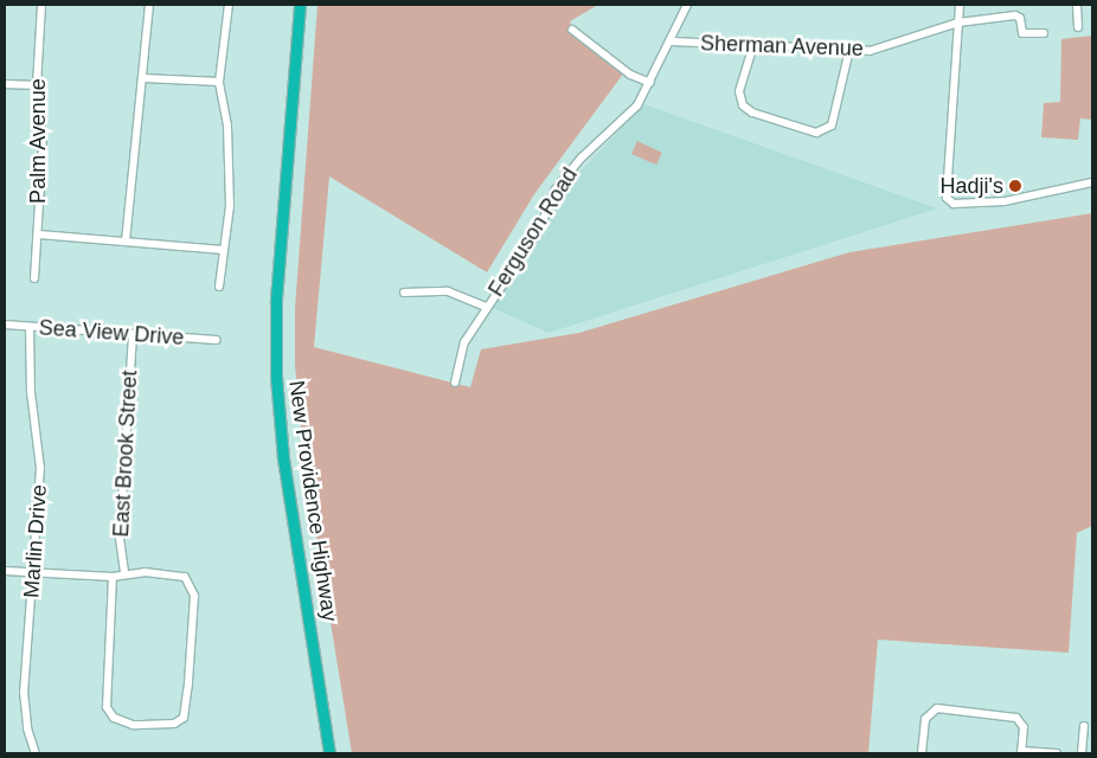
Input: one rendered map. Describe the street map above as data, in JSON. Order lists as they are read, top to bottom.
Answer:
{
  "streets": {
    "highway": ["New Providence Highway"],
    "street": [
      "Sherman Avenue",
      "Palm Avenue",
      "Ferguson Road",
      "Sea View Drive",
      "East Brook Street",
      "Marlin Drive"
    ]
  },
  "crossings": [
    ["Sherman Avenue", "Ferguson Road"],
    ["Sea View Drive", "East Brook Street"],
    ["Sea View Drive", "Marlin Drive"]
  ],
  "places": ["Hadji's"]
}
